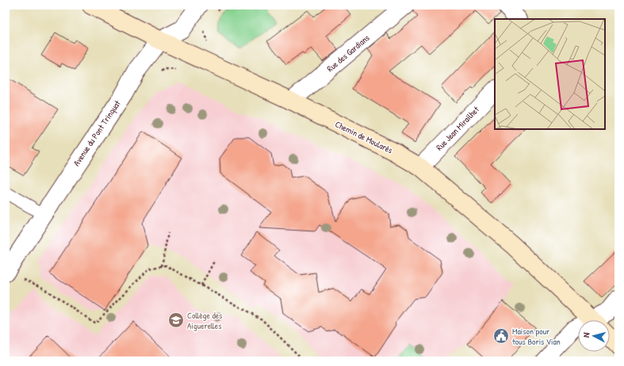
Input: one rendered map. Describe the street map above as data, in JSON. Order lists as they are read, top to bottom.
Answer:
{
  "streets": {
    "main road": ["Chemin de Moularès"],
    "street": ["Rue des Gardians", "Rue Jean Mirailhet", "Avenue du Pont Trinquat"]
  },
  "crossings": [
    ["Rue des Gardians", "Chemin de Moularès"],
    ["Rue Jean Mirailhet", "Chemin de Moularès"],
    ["Avenue du Pont Trinquat", "Chemin de Moularès"]
  ],
  "places": {
    "school or university": ["Collège des Aiguerelles"],
    "public building": ["Maison pour tous Boris Vian"]
  },
  "north": "left"
}
